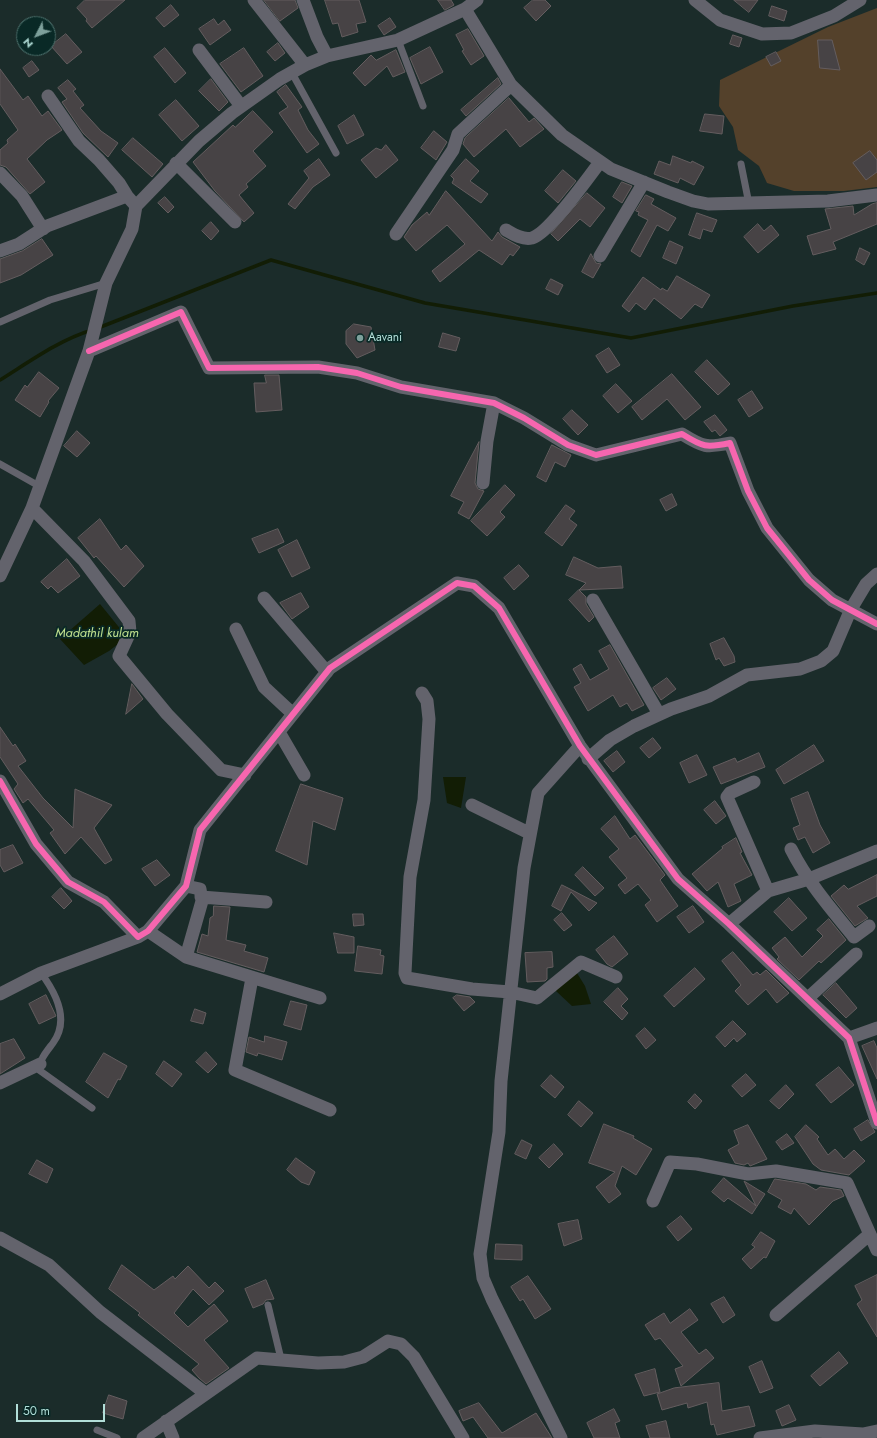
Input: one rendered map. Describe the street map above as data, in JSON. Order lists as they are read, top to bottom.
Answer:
{
  "water": ["Madathil kulam"],
  "places": ["Aavani"],
  "scale_bar": "50 m",
  "north": "bottom left"
}
